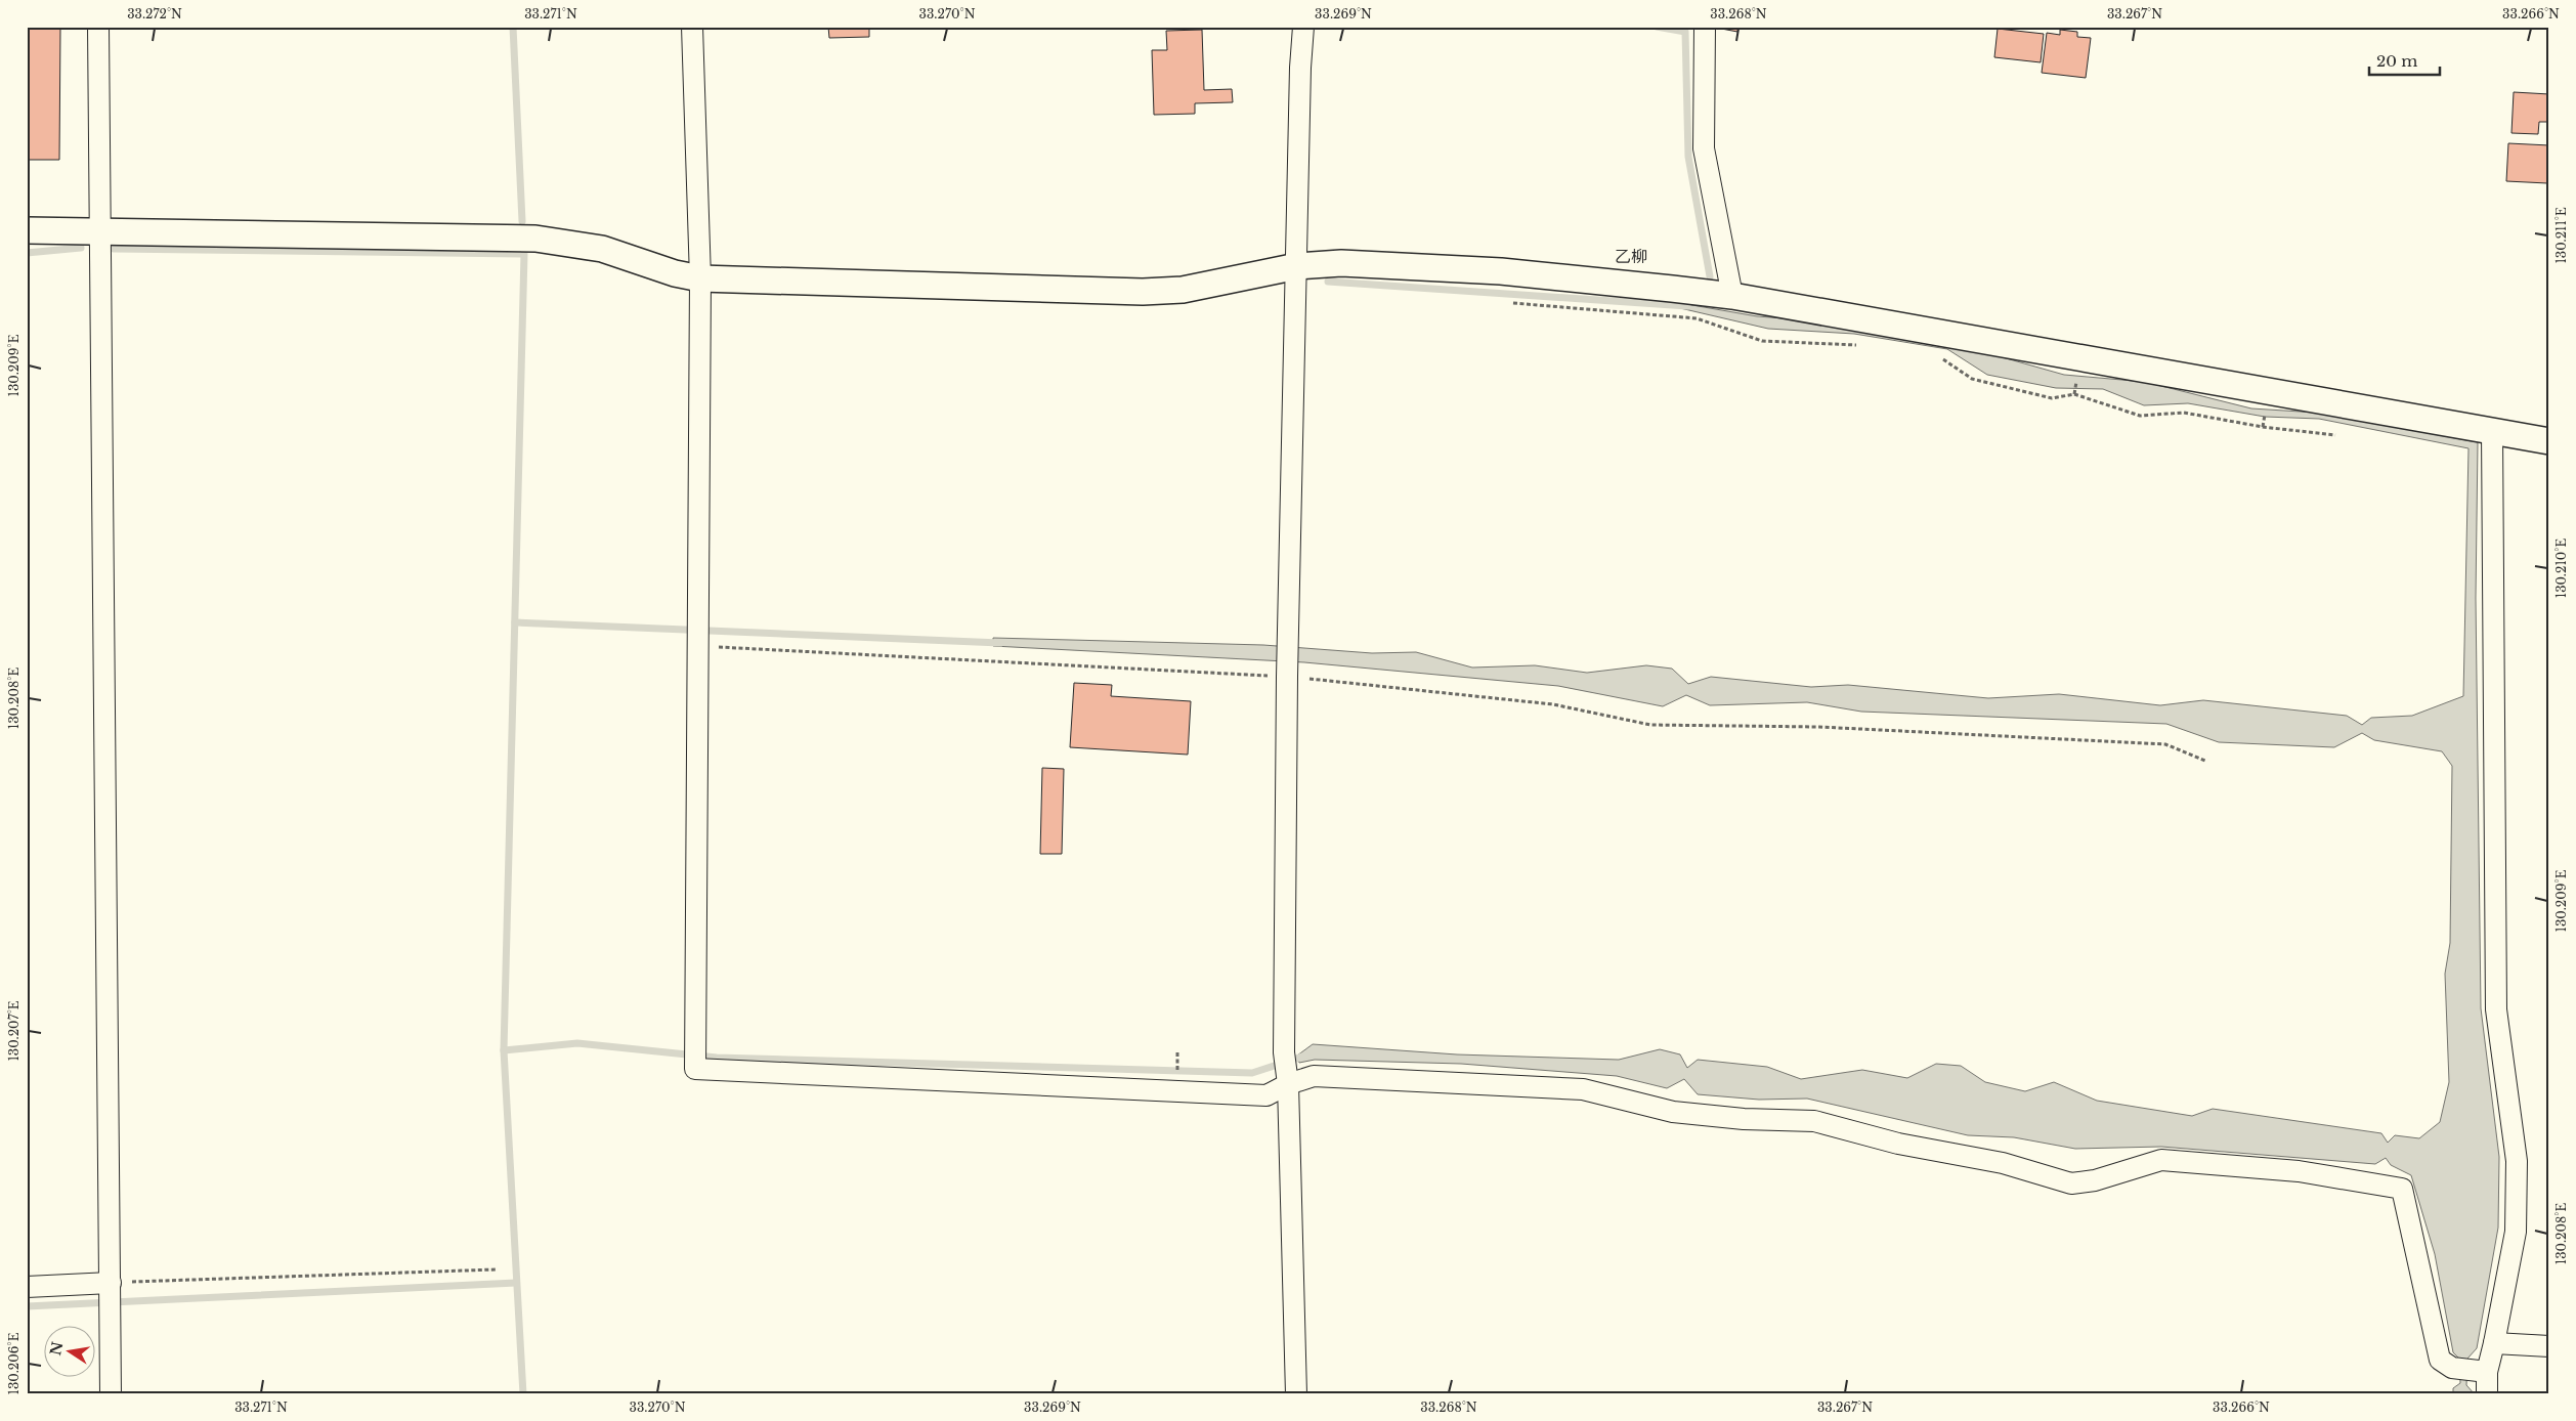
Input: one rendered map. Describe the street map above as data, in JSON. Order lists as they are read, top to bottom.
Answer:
{
  "districts": ["乙柳"],
  "scale_bar": "20 m",
  "north": "left",
  "coordinates": [
    "33.272°N",
    "33.271°N",
    "33.270°N",
    "33.269°N",
    "33.268°N",
    "33.267°N",
    "33.266°N",
    "130.211°E",
    "130.209°E",
    "130.210°E",
    "130.208°E",
    "130.207°E",
    "130.206°E"
  ]
}
